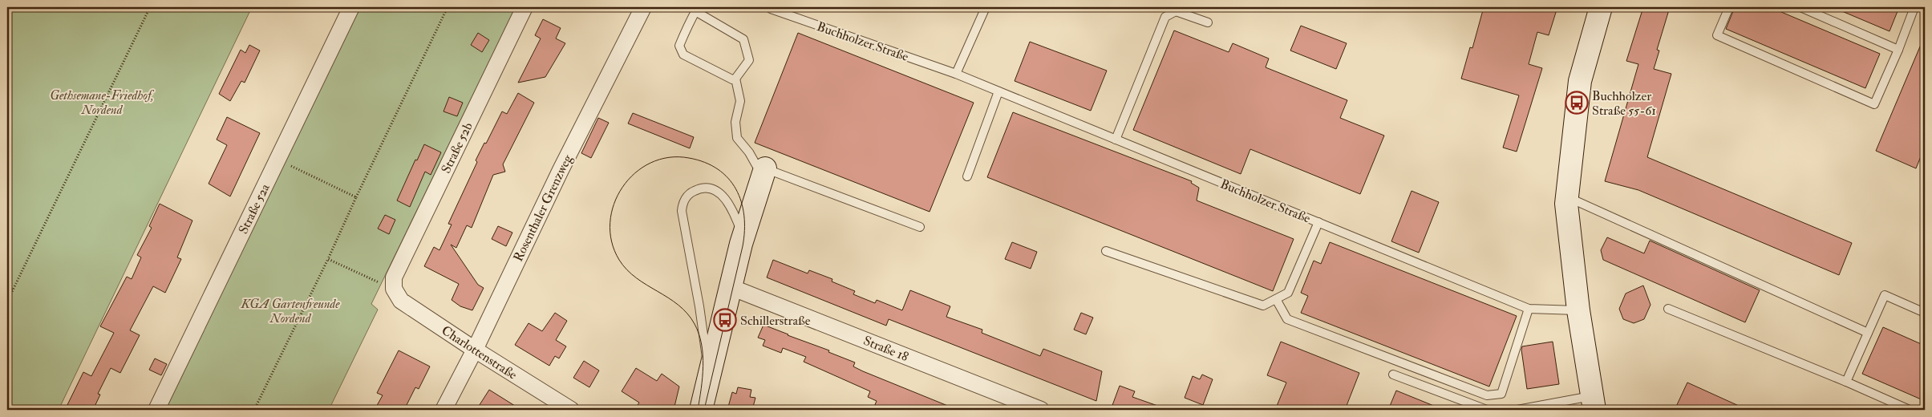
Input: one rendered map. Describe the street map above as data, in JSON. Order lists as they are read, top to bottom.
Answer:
{
  "streets": {
    "street": [
      "Straße 52b",
      "Rosenthaler Grenzweg",
      "Straße 52a",
      "Straße 18",
      "Charlottenstraße"
    ],
    "lane": ["Buchholzer Straße"]
  },
  "crossings": [
    ["Straße 52b", "Charlottenstraße"],
    ["Rosenthaler Grenzweg", "Charlottenstraße"]
  ],
  "parks": ["Gethsemane-Friedhof, Nordend", "KGA Gartenfreunde Nordend"],
  "places": {
    "bus stop": ["Buchholzer Straße 55-61", "Schillerstraße"]
  }
}
